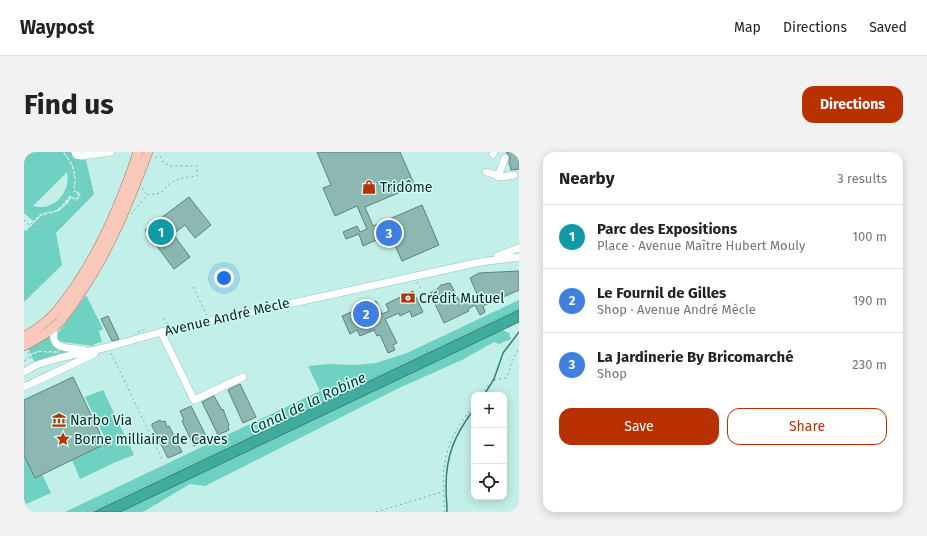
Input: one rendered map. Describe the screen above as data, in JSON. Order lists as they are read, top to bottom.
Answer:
{
  "streets": {
    "street": ["Avenue André Mècle"]
  },
  "water": ["Canal de la Robine"],
  "places": {
    "shop": ["Tridôme"],
    "bank": ["Crédit Mutuel"],
    "museum": ["Narbo Via"],
    "place": ["Borne milliaire de Caves"]
  },
  "page": {
    "header": "Waypost",
    "nav": ["Map", "Directions", "Saved"],
    "buttons": [
      "Directions",
      ["Save", "Share"]
    ],
    "title": "Find us",
    "heading": ["Nearby", "3 results"],
    "list": [
      {
        "mark": "1",
        "name": "Parc des Expositions",
        "note": "Place · Avenue Maître Hubert Mouly",
        "value": "100 m"
      },
      {
        "mark": "2",
        "name": "Le Fournil de Gilles",
        "note": "Shop · Avenue André Mècle",
        "value": "190 m"
      },
      {
        "mark": "3",
        "name": "La Jardinerie By Bricomarché",
        "note": "Shop",
        "value": "230 m"
      }
    ],
    "pins": ["1", "3", "2"],
    "map_buttons": ["+", "−"]
  }
}
